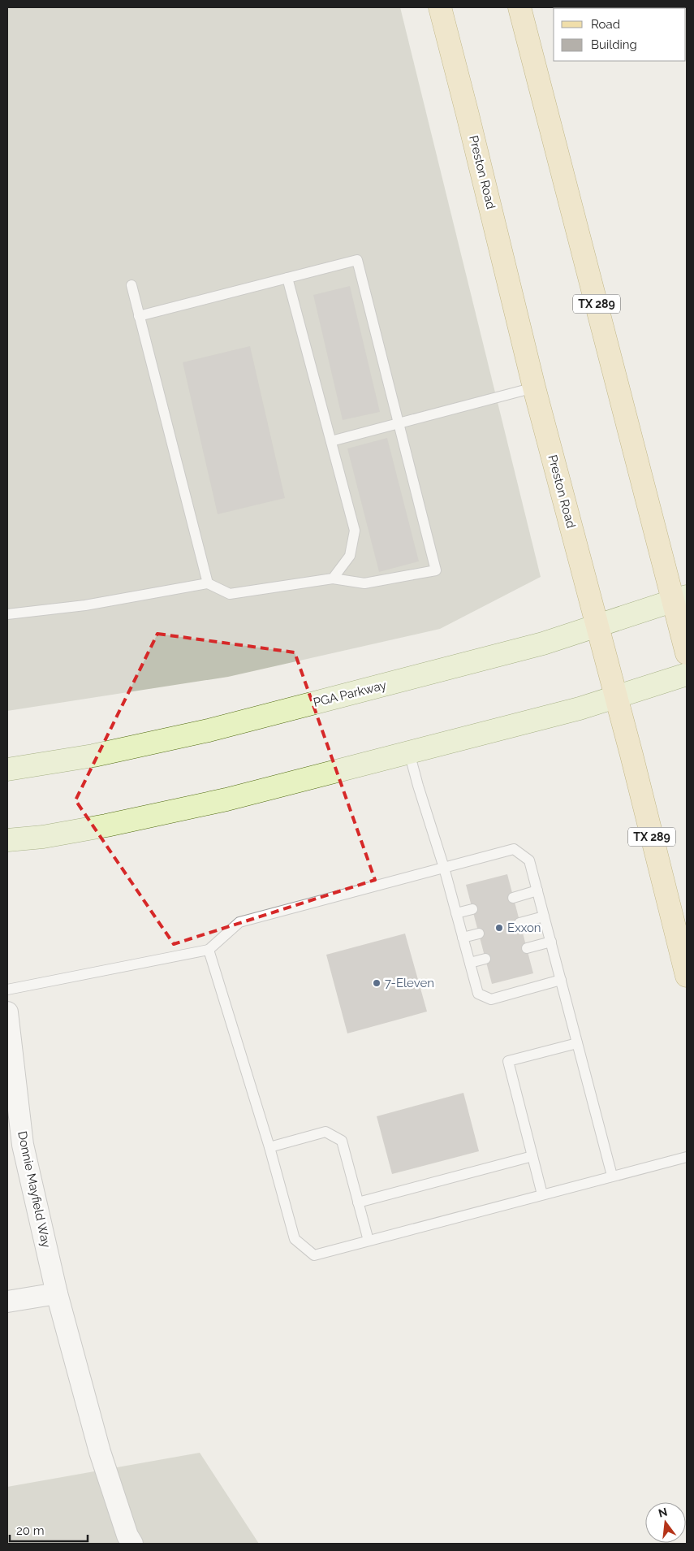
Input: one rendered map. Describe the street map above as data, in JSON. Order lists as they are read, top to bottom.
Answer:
{
  "streets": {
    "main road": ["Preston Road", "TX 289", "PGA Parkway"],
    "street": ["Donnie Mayfield Way"]
  },
  "crossings": [
    ["Preston Road", "PGA Parkway"],
    ["TX 289", "PGA Parkway"]
  ],
  "places": ["Exxon", "7-Eleven"],
  "legend": ["Road", "Building"],
  "scale_bar": "20 m",
  "north": "top"
}
